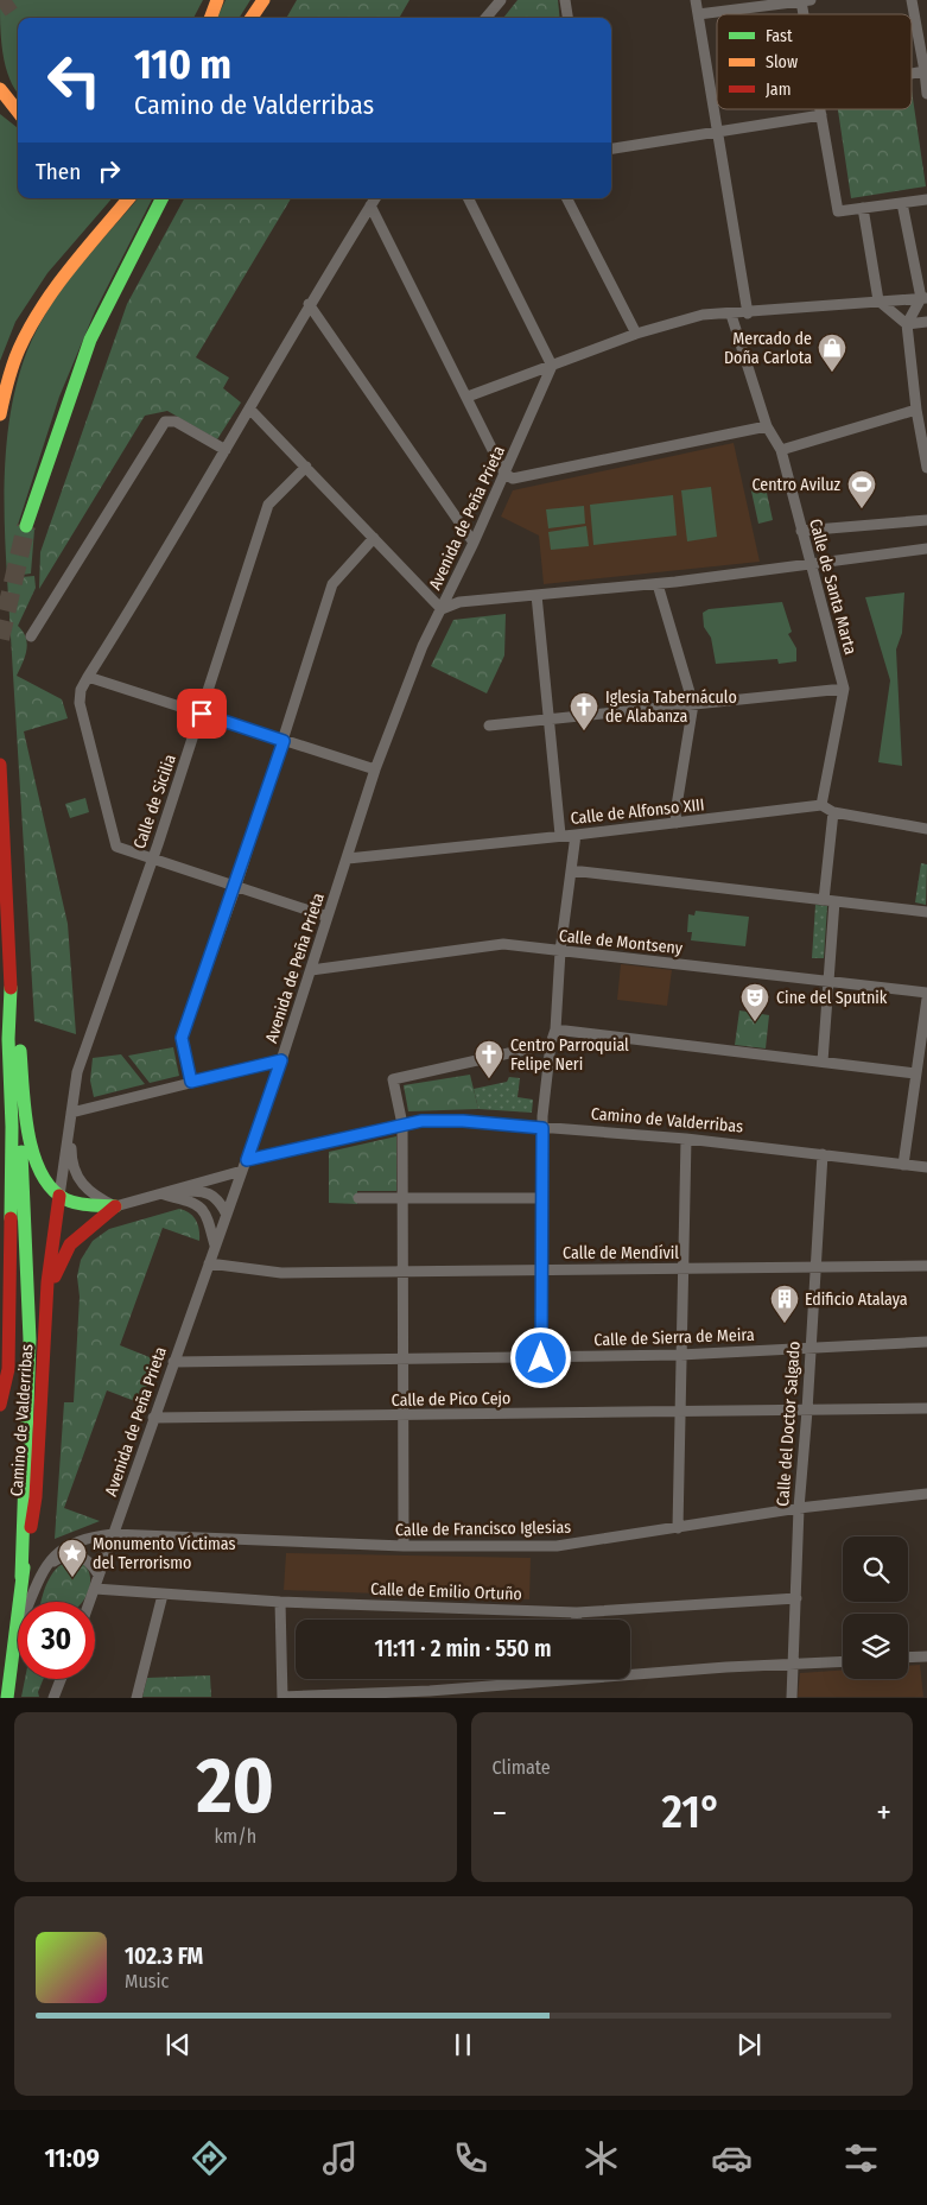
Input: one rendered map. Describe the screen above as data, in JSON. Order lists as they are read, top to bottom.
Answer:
{
  "streets": {
    "main road": ["Calle de Sicilia", "Camino de Valderribas"],
    "street": [
      "Avenida de Peña Prieta",
      "Calle de Santa Marta",
      "Calle de Alfonso XIII",
      "Calle de Montseny",
      "Calle de Mendívil",
      "Calle de Sierra de Meira",
      "Calle de Pico Cejo",
      "Calle del Doctor Salgado",
      "Calle de Francisco Iglesias",
      "Calle de Emilio Ortuño"
    ]
  },
  "crossings": [
    ["Avenida de Peña Prieta", "Calle de Alfonso XIII"],
    ["Avenida de Peña Prieta", "Calle de Montseny"],
    ["Avenida de Peña Prieta", "Camino de Valderribas"],
    ["Avenida de Peña Prieta", "Calle de Mendívil"],
    ["Avenida de Peña Prieta", "Calle de Sierra de Meira"],
    ["Avenida de Peña Prieta", "Calle de Pico Cejo"],
    ["Avenida de Peña Prieta", "Calle de Francisco Iglesias"],
    ["Avenida de Peña Prieta", "Calle de Emilio Ortuño"],
    ["Calle de Santa Marta", "Calle de Alfonso XIII"],
    ["Calle de Sicilia", "Camino de Valderribas"],
    ["Camino de Valderribas", "Calle del Doctor Salgado"],
    ["Camino de Valderribas", "Calle de Francisco Iglesias"],
    ["Calle de Mendívil", "Calle del Doctor Salgado"],
    ["Calle de Sierra de Meira", "Calle del Doctor Salgado"],
    ["Calle de Pico Cejo", "Calle del Doctor Salgado"],
    ["Calle del Doctor Salgado", "Calle de Francisco Iglesias"],
    ["Calle del Doctor Salgado", "Calle de Emilio Ortuño"]
  ],
  "places": {
    "shop": ["Mercado de Doña Carlota"],
    "sports": ["Centro Aviluz"],
    "church": ["Iglesia Tabernáculo de Alabanza", "Centro Parroquial Felipe Neri"],
    "theatre": ["Cine del Sputnik"],
    "building": ["Edificio Atalaya"],
    "place": ["Monumento Víctimas del Terrorismo"]
  },
  "legend": ["Fast", "Slow", "Jam"],
  "page": {
    "turn": ["110 m", "Camino de Valderribas"],
    "then": "Then",
    "limit": "30",
    "trip": "11:11 · 2 min · 550 m",
    "tile": [
      ["20", "km/h"],
      "Climate"
    ],
    "heat": ["−", "21°", "+"],
    "song": ["102.3 FM", "Music"],
    "tabs": "11:09"
  }
}
